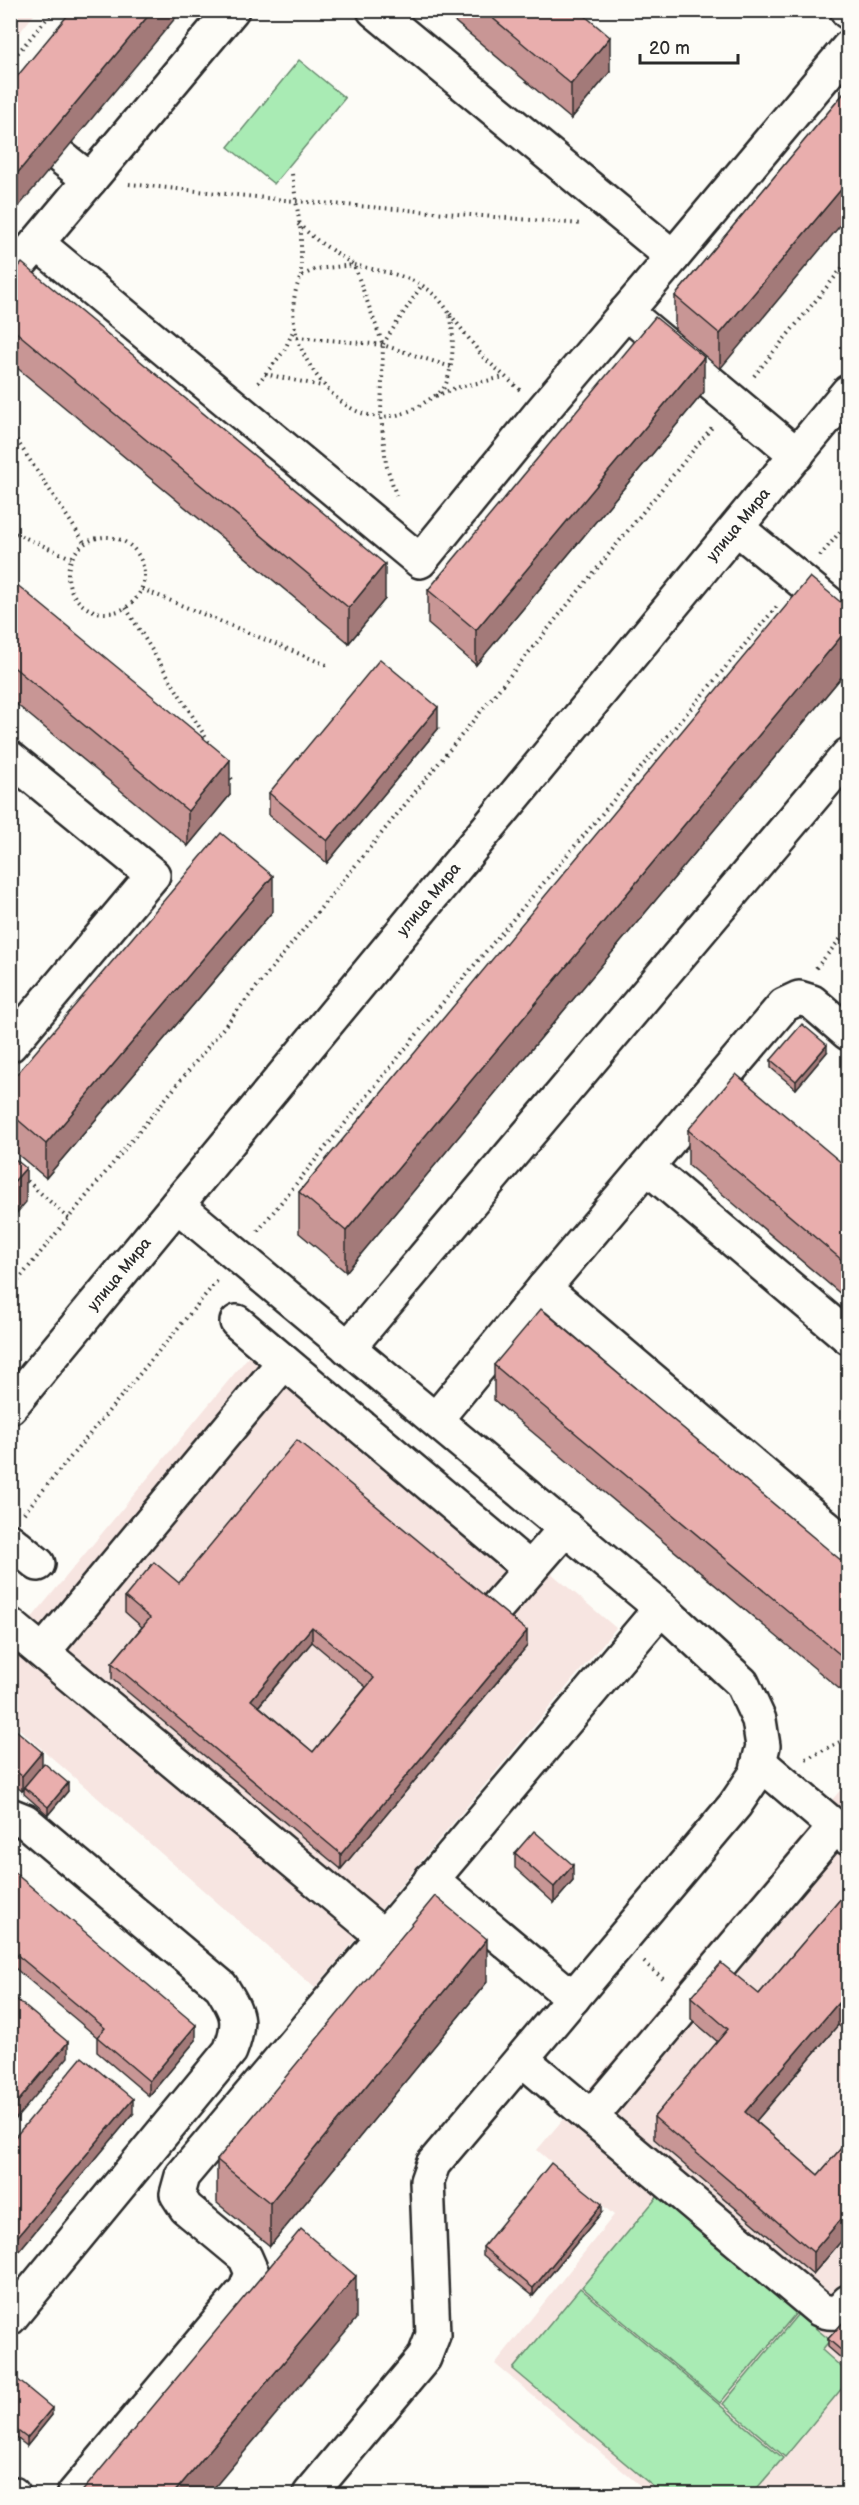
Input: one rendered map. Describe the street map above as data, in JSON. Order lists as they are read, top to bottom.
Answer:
{
  "streets": {
    "main road": ["улица Мира"]
  },
  "scale_bar": "20 m"
}
